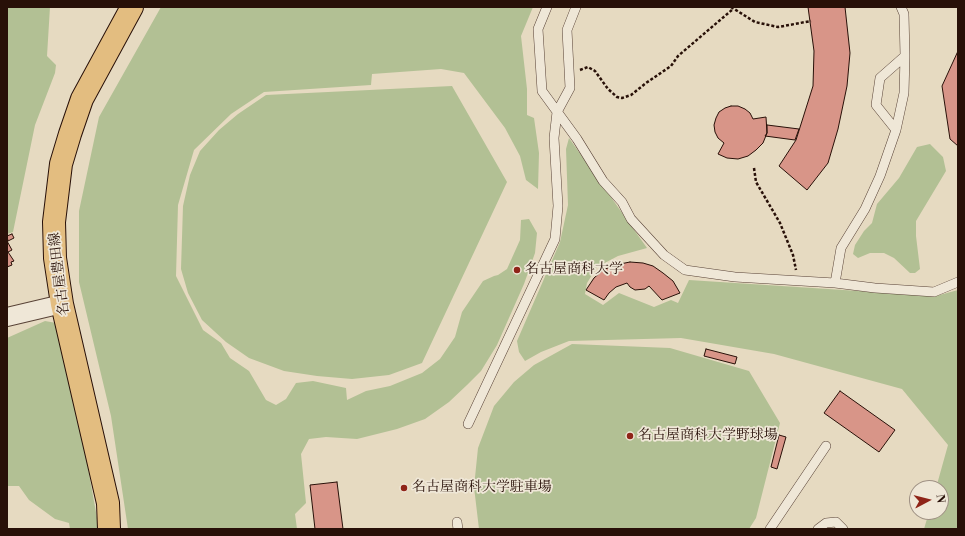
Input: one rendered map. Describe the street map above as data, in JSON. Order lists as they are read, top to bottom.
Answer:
{
  "streets": {
    "main road": ["名古屋豊田線"]
  },
  "places": ["名古屋商科大学", "名古屋商科大学野球場", "名古屋商科大学駐車場"],
  "north": "right"
}
